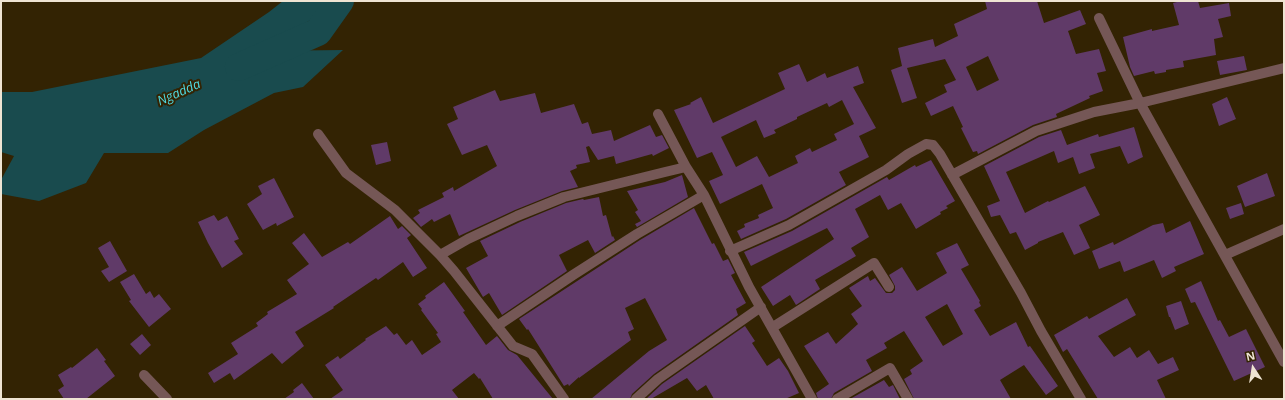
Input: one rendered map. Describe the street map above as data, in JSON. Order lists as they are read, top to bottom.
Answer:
{
  "water": ["Ngadda"],
  "north": "top"
}
